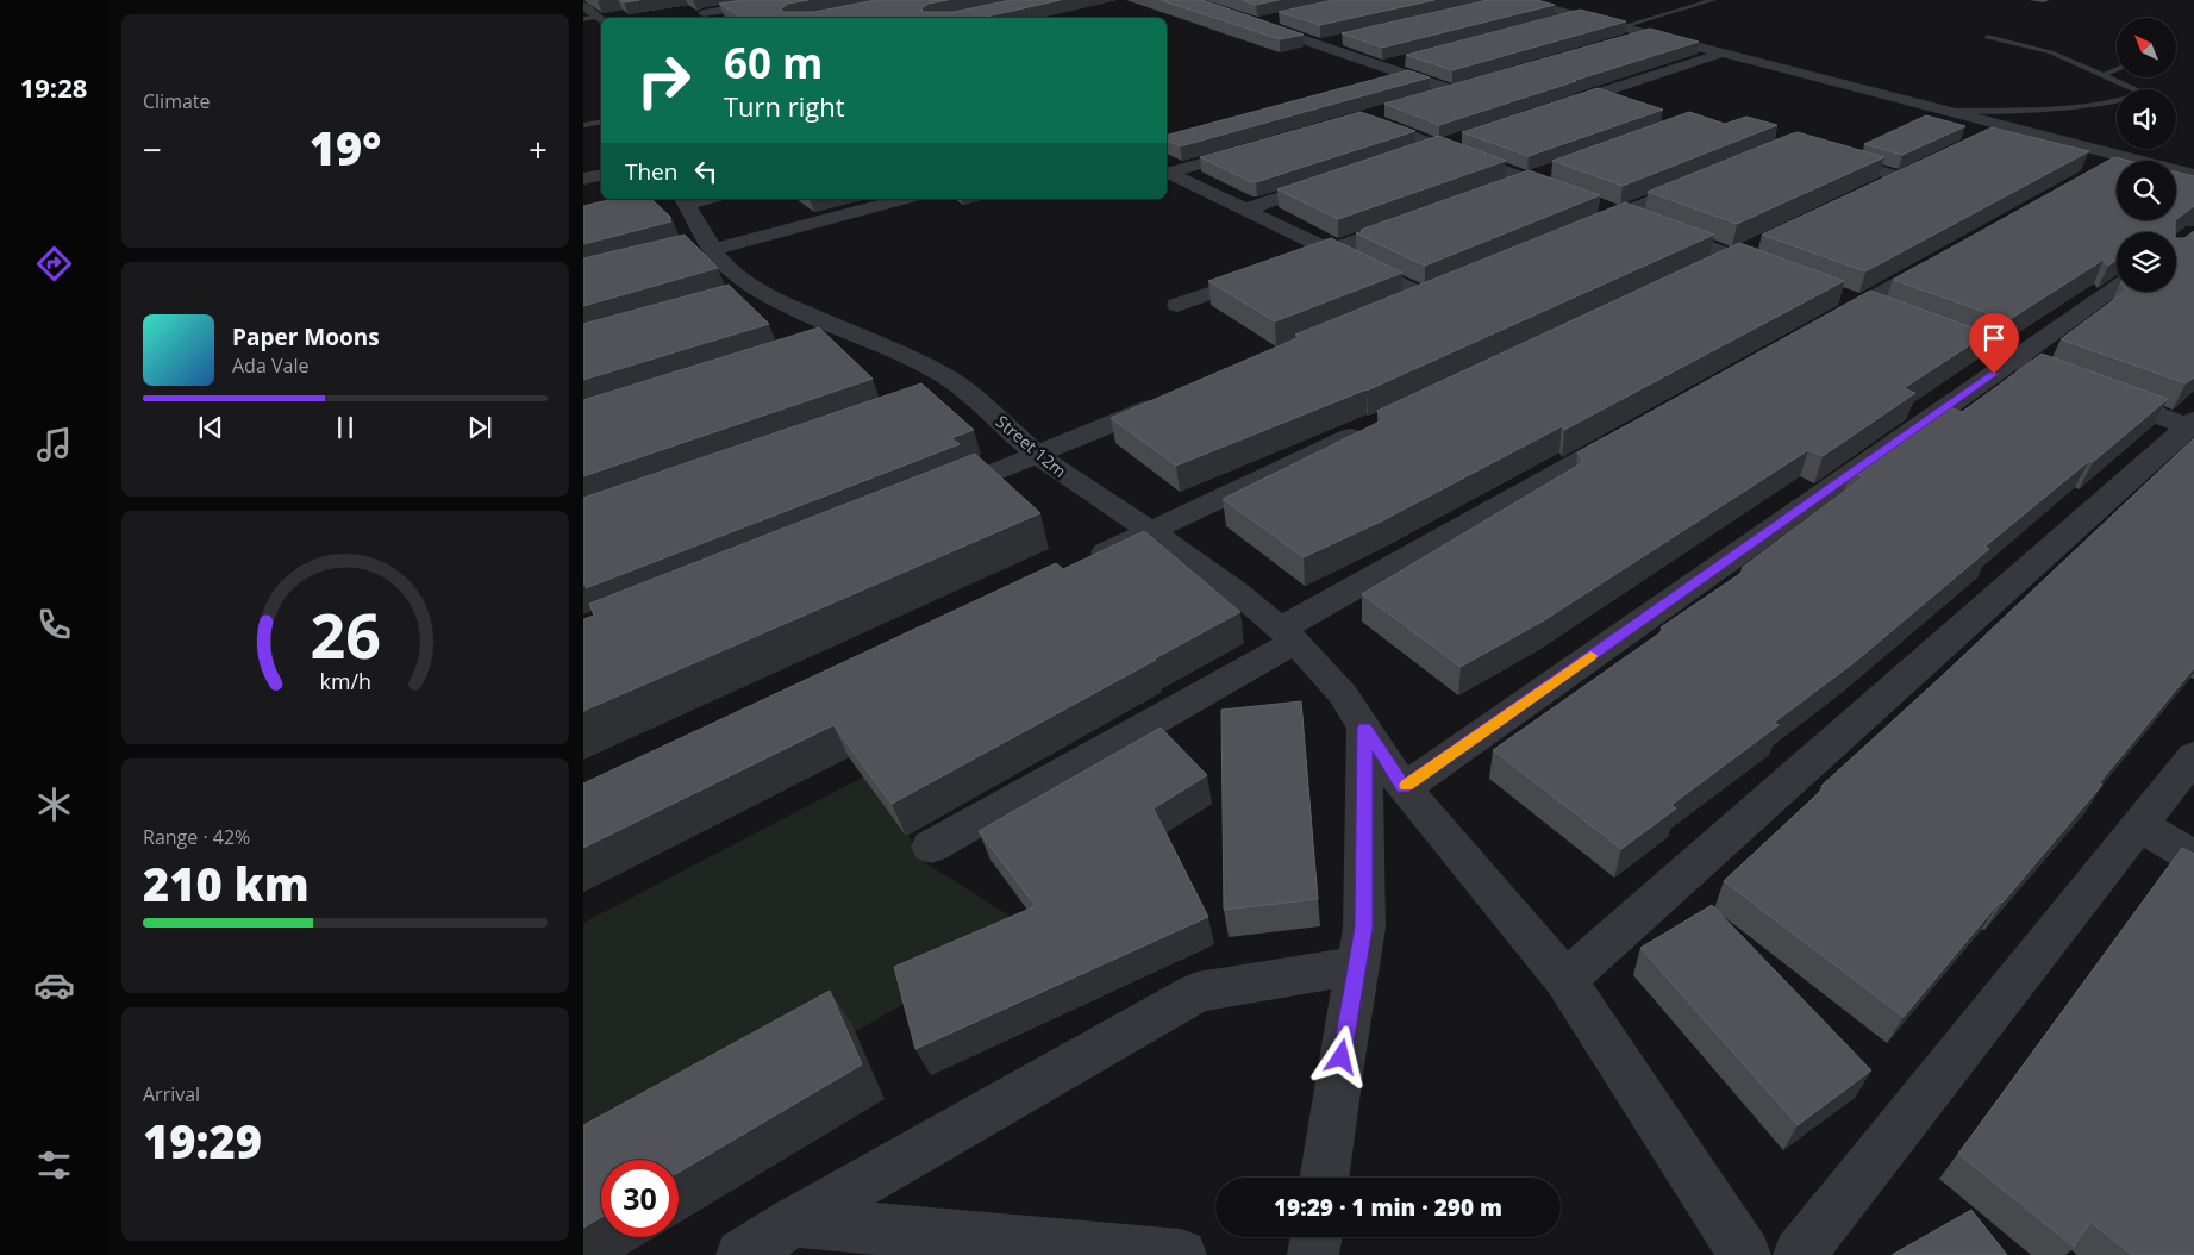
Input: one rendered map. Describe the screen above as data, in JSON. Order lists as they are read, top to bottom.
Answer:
{
  "streets": {
    "street": ["Street 12m"]
  },
  "north": "top left",
  "page": {
    "tabs": "19:28",
    "tile": [
      "Climate",
      ["Range · 42%", "210 km"],
      ["Arrival", "19:29"]
    ],
    "turn": ["60 m", "Turn right"],
    "heat": ["−", "19°", "+"],
    "then": "Then",
    "song": ["Paper Moons", "Ada Vale"],
    "limit": "30",
    "trip": "19:29 · 1 min · 290 m",
    "gauge": ["26", "km/h"]
  }
}
